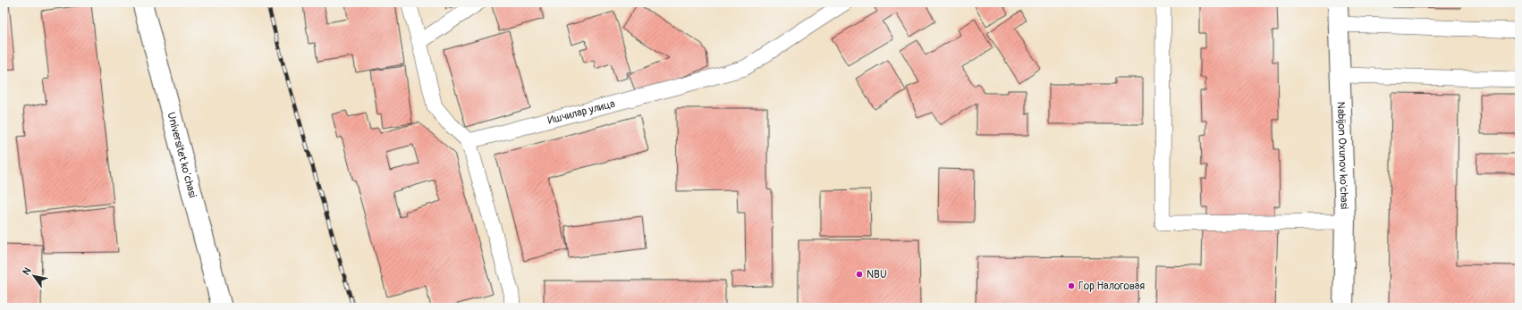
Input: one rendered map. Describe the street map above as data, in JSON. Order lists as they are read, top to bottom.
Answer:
{
  "streets": {
    "street": ["Nabijon Oxunov ko'chasi", "Universitet kо‘chasi"],
    "lane": ["Ишчилар улица"]
  },
  "places": ["NBU", "Гор Налоговая"],
  "north": "top left"
}
